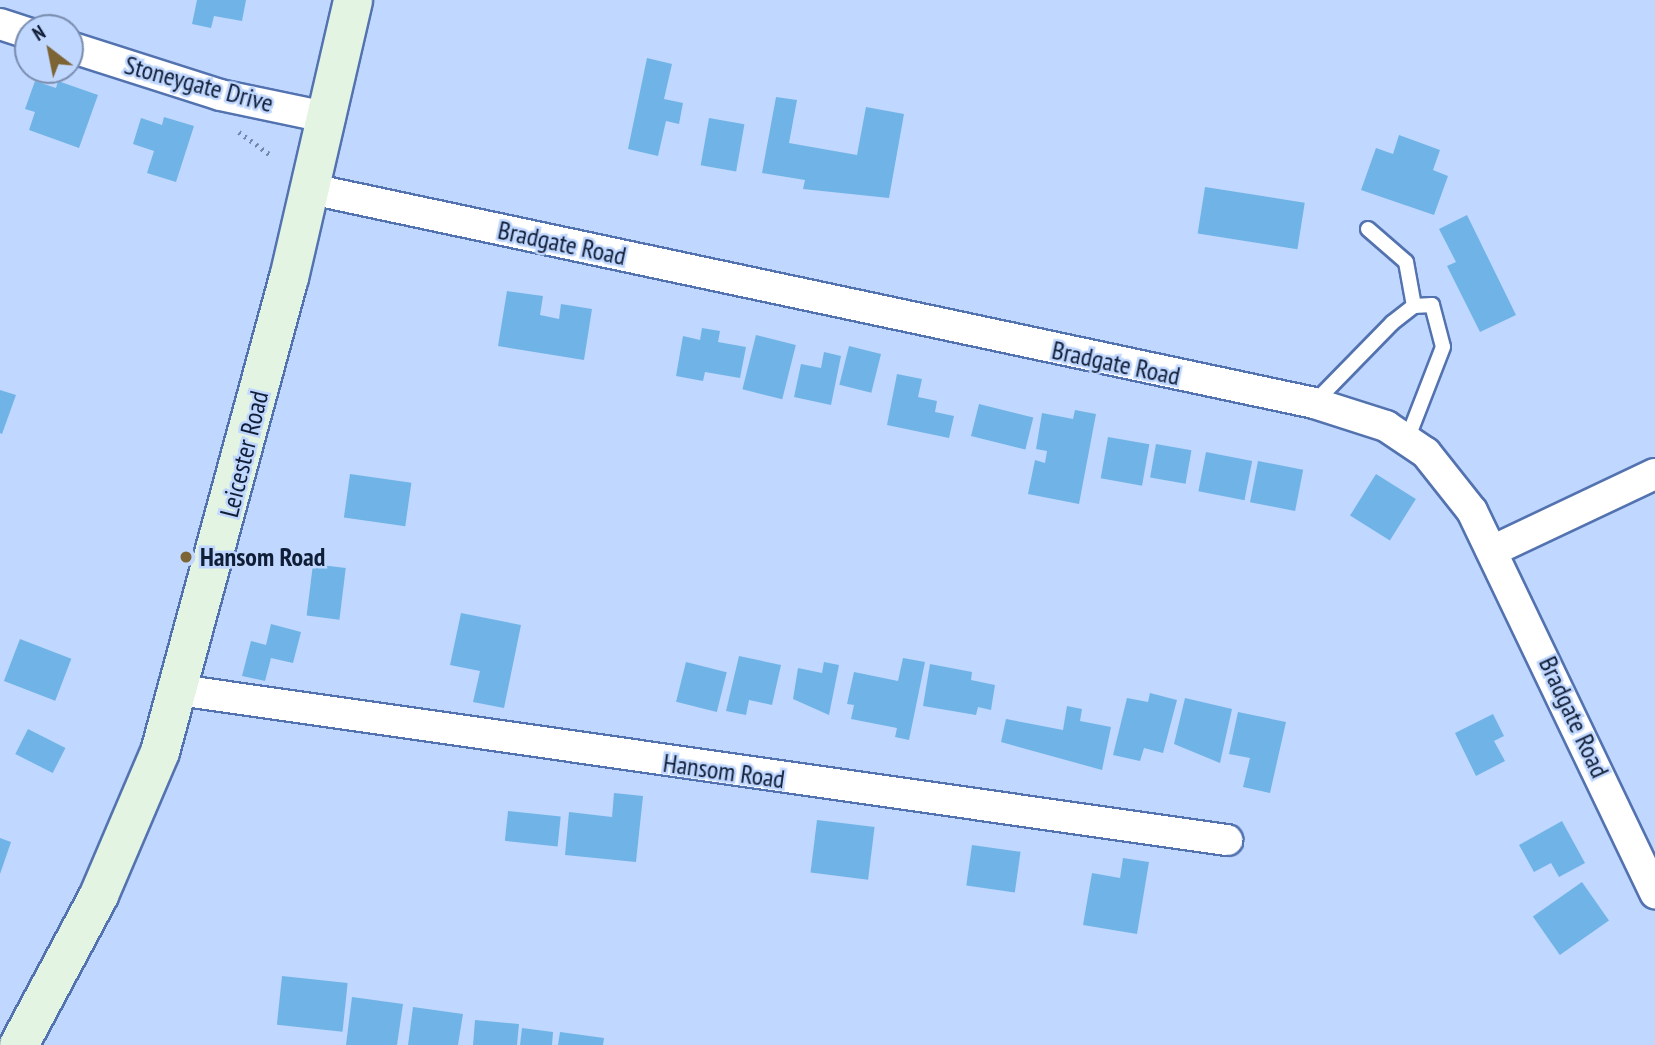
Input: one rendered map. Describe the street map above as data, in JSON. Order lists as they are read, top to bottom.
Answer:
{
  "streets": {
    "main road": ["Leicester Road"],
    "street": ["Stoneygate Drive", "Bradgate Road", "Hansom Road"]
  },
  "crossings": [
    ["Stoneygate Drive", "Leicester Road"],
    ["Bradgate Road", "Leicester Road"],
    ["Leicester Road", "Hansom Road"]
  ],
  "places": ["Hansom Road"],
  "north": "top left"
}
